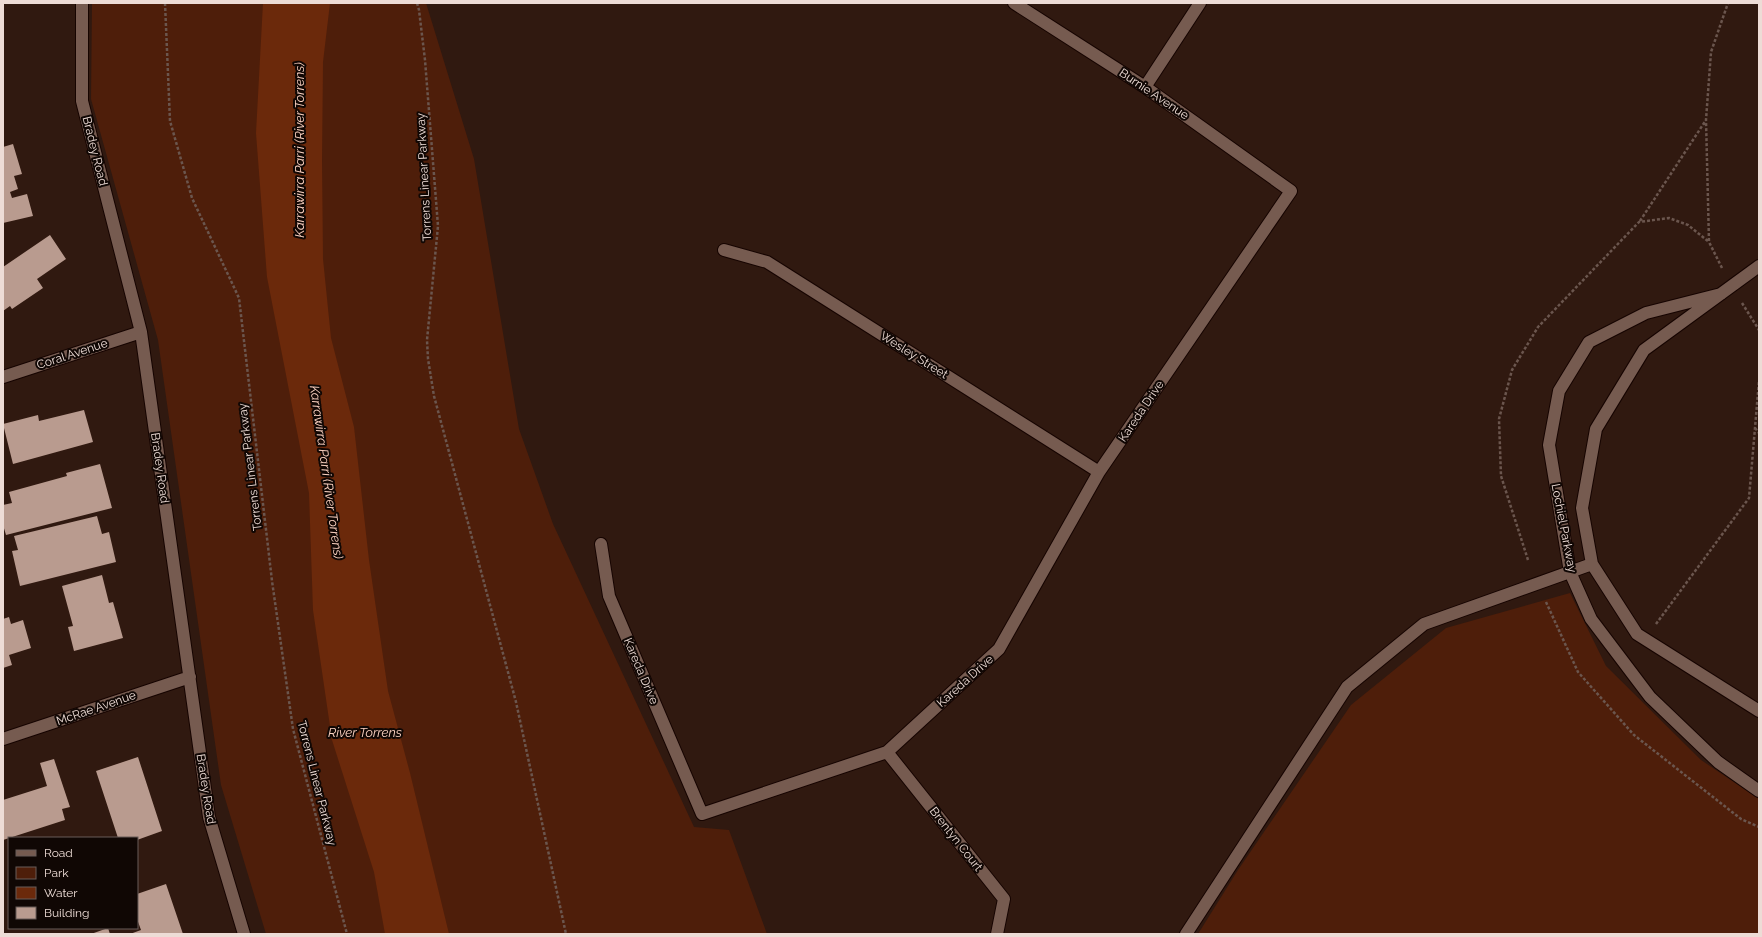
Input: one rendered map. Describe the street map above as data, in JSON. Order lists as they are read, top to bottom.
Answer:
{
  "streets": {
    "street": [
      "Burnie Avenue",
      "Bradey Road",
      "Coral Avenue",
      "Wesley Street",
      "Kareda Drive",
      "Lochiel Parkway",
      "McRae Avenue",
      "Brentyn Court"
    ],
    "path": ["Torrens Linear Parkway"]
  },
  "crossings": [
    ["Burnie Avenue", "Kareda Drive"],
    ["Bradey Road", "Coral Avenue"],
    ["Bradey Road", "McRae Avenue"],
    ["Wesley Street", "Kareda Drive"],
    ["Kareda Drive", "Brentyn Court"]
  ],
  "water": ["Karrawirra Parri (River Torrens)", "River Torrens"],
  "legend": [
    "Road",
    "Park",
    "Water",
    "Building"
  ]
}
